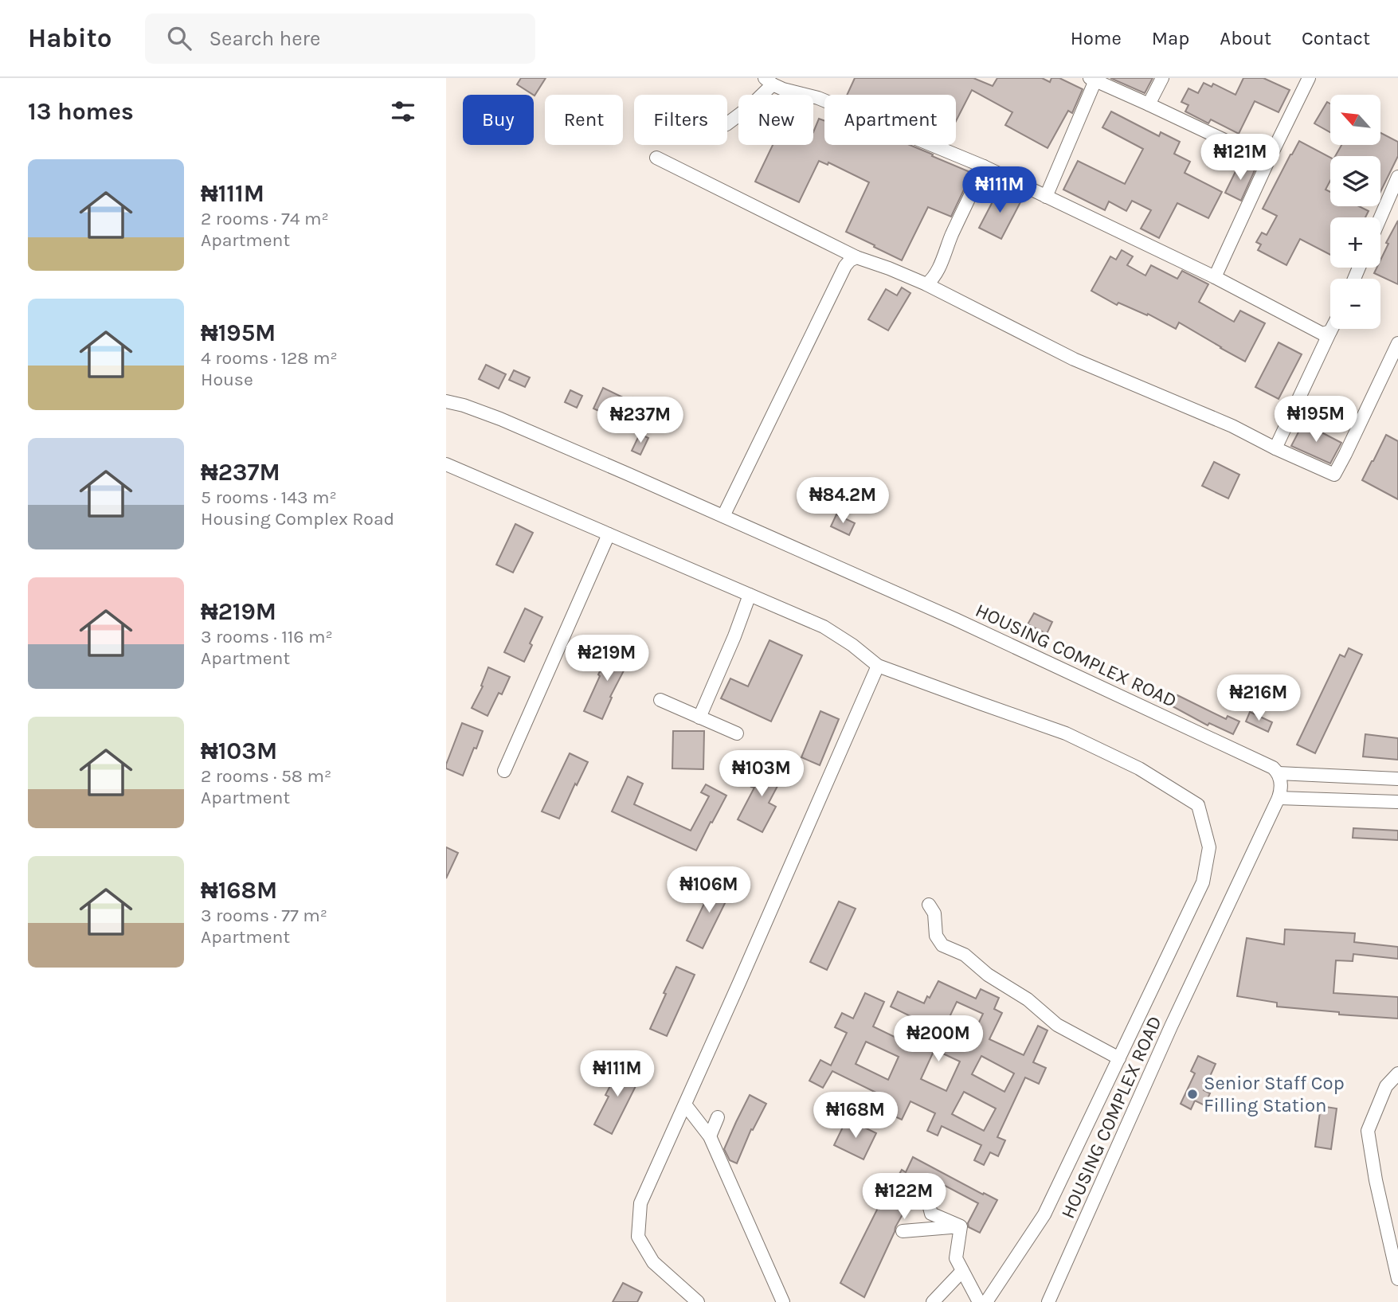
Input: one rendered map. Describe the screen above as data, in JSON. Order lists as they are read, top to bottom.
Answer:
{
  "streets": {
    "street": ["HOUSING COMPLEX ROAD"]
  },
  "places": ["Senior Staff Cop Filling Station"],
  "north": "top left",
  "page": {
    "header": "Habito",
    "search": "Search here",
    "nav": [
      "Home",
      "Map",
      "About",
      "Contact"
    ],
    "heading": "13 homes",
    "map_buttons": ["+", "−"],
    "chip": [
      "Buy",
      "Rent",
      "Filters",
      "New",
      "Apartment"
    ],
    "price": [
      "₦121M",
      "₦111M",
      "₦195M",
      "₦237M",
      "₦84.2M",
      "₦219M",
      "₦216M",
      "₦103M",
      "₦106M",
      "₦200M",
      "₦111M",
      "₦168M",
      "₦122M"
    ],
    "list": [
      {
        "name": "₦111M",
        "note": "2 rooms · 74 m² · Apartment"
      },
      {
        "name": "₦195M",
        "note": "4 rooms · 128 m² · House"
      },
      {
        "name": "₦237M",
        "note": "5 rooms · 143 m² · Housing Complex Road"
      },
      {
        "name": "₦219M",
        "note": "3 rooms · 116 m² · Apartment"
      },
      {
        "name": "₦103M",
        "note": "2 rooms · 58 m² · Apartment"
      },
      {
        "name": "₦168M",
        "note": "3 rooms · 77 m² · Apartment"
      }
    ]
  }
}
